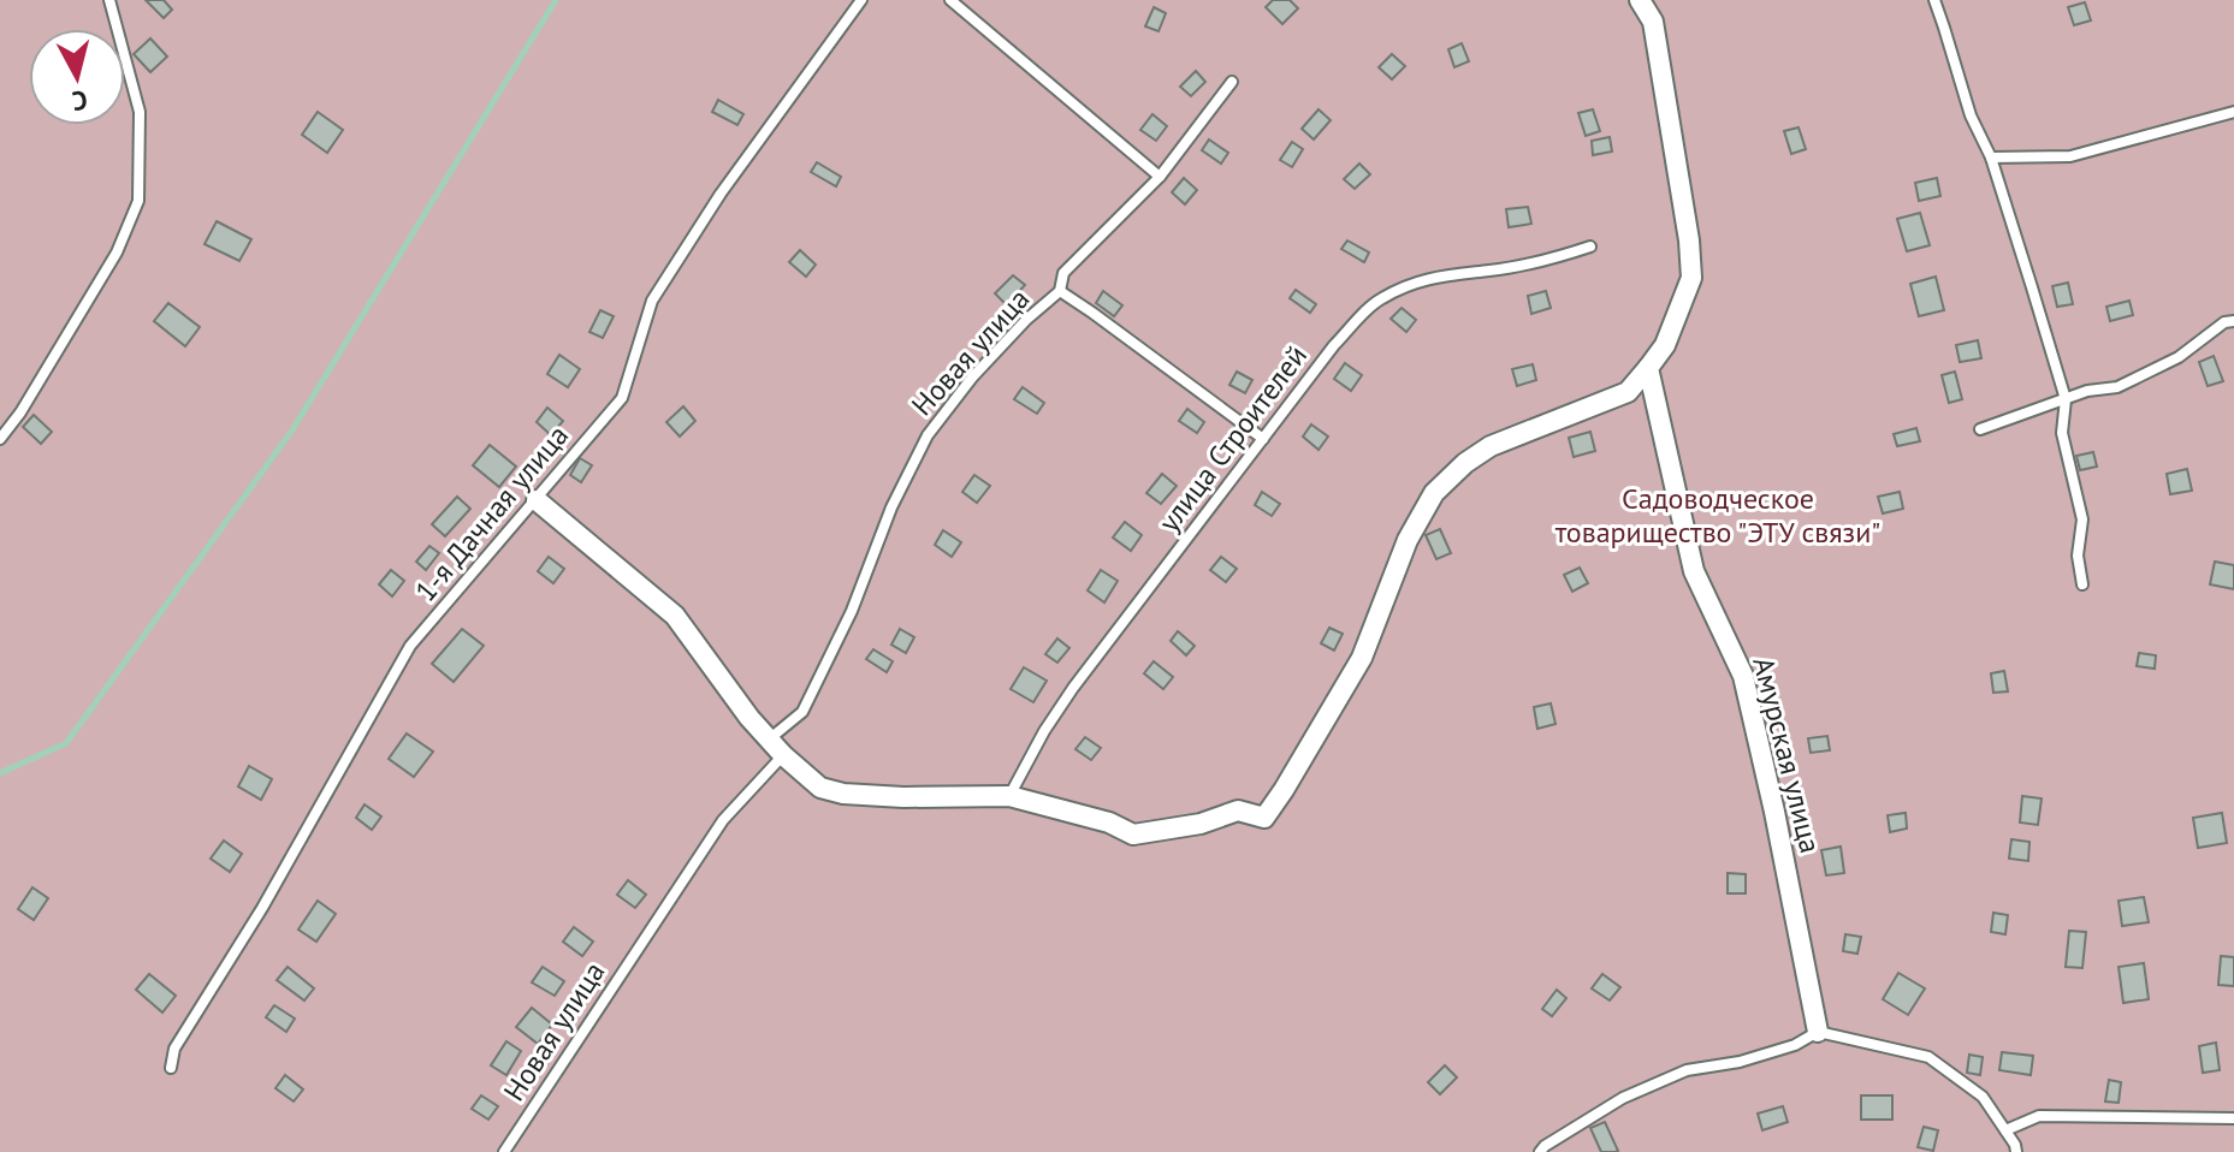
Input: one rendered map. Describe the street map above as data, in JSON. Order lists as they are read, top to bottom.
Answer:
{
  "streets": {
    "street": ["Амурская улица"],
    "lane": ["Новая улица", "улица Строителей", "1-я Дачная улица"]
  },
  "parks": ["Садоводческое товарищество \"ЭТУ связи\""],
  "north": "bottom"
}
